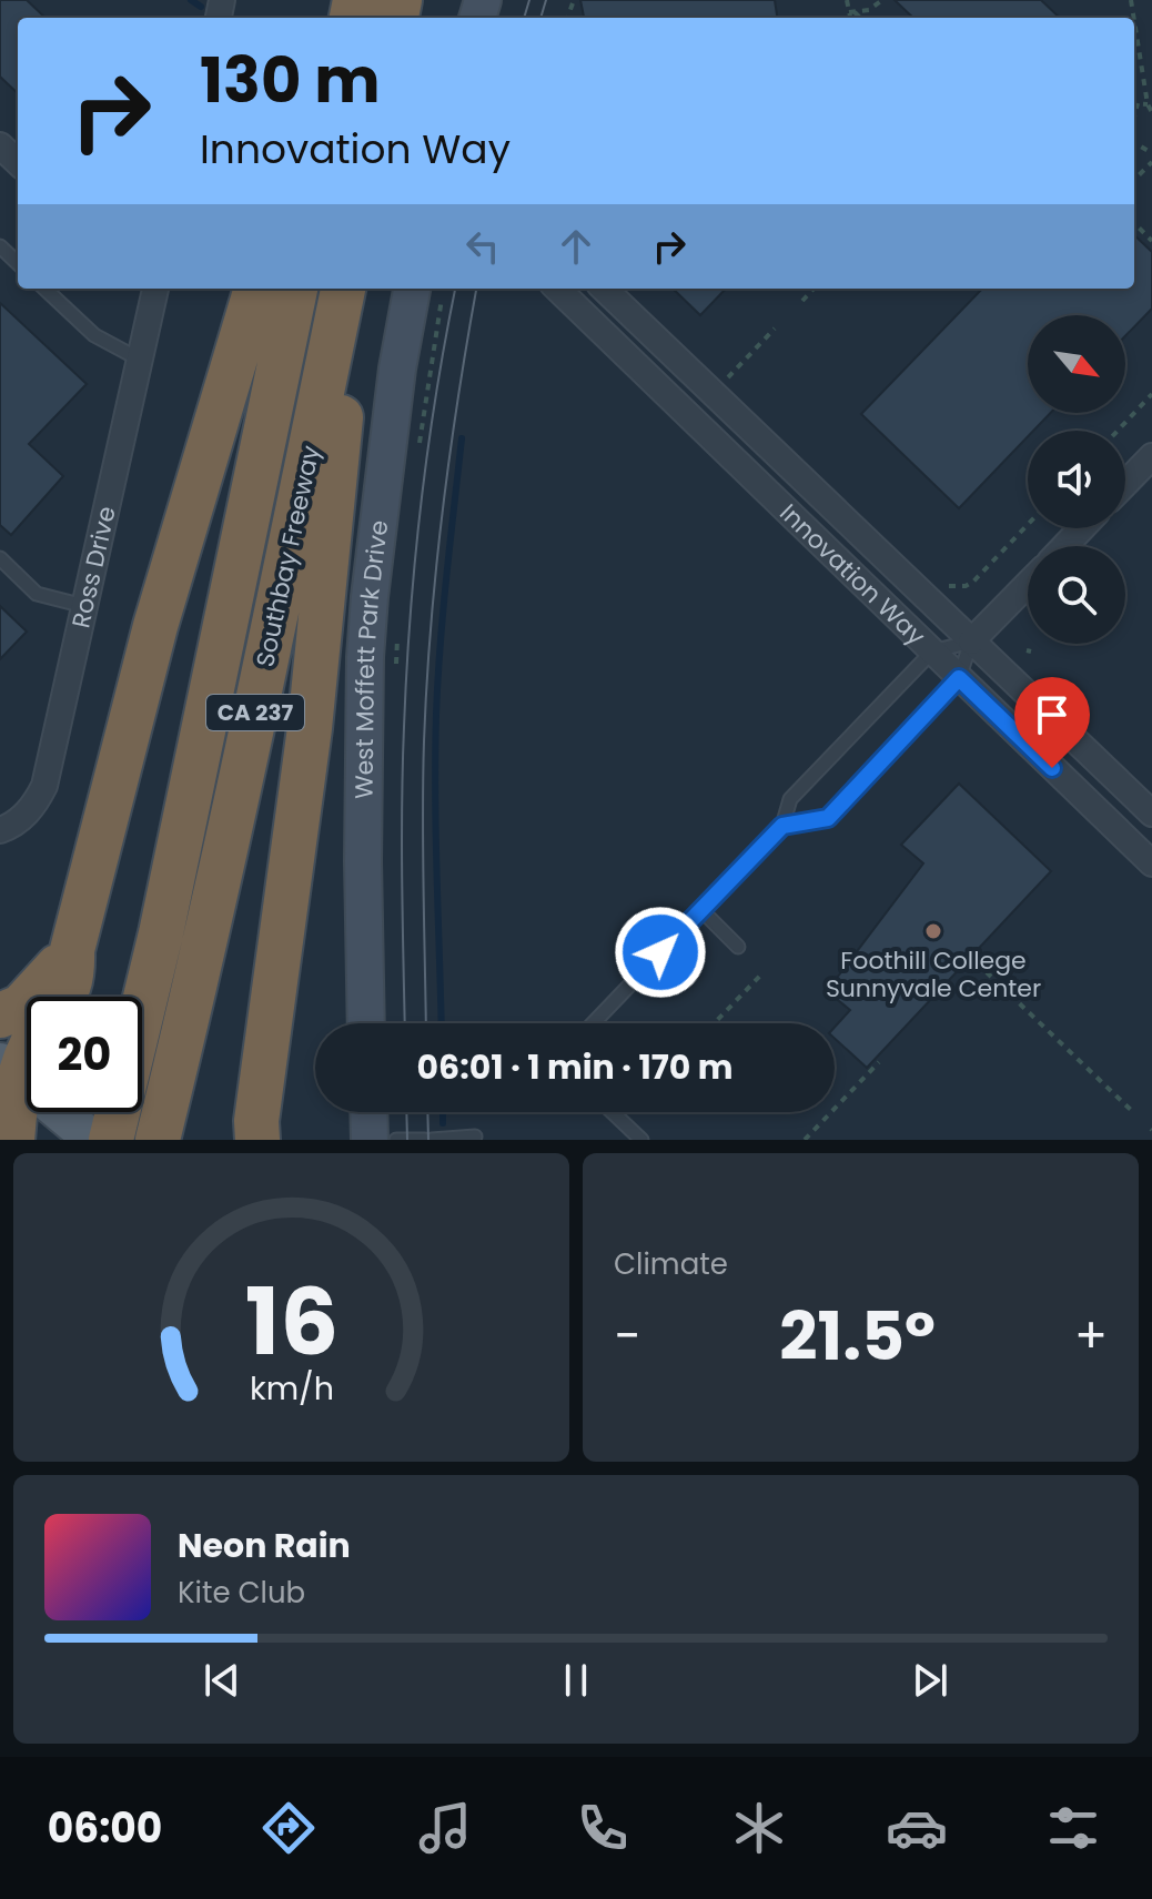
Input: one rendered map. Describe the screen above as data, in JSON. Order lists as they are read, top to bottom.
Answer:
{
  "streets": {
    "highway": ["Southbay Freeway", "CA 237"],
    "main road": ["West Moffett Park Drive"],
    "street": ["Ross Drive", "Innovation Way"]
  },
  "places": ["Foothill College Sunnyvale Center"],
  "north": "bottom right",
  "page": {
    "turn": ["130 m", "Innovation Way"],
    "limit": "20",
    "trip": "06:01 · 1 min · 170 m",
    "tile": "Climate",
    "heat": ["−", "21.5°", "+"],
    "song": ["Neon Rain", "Kite Club"],
    "tabs": "06:00",
    "gauge": ["16", "km/h"]
  }
}
